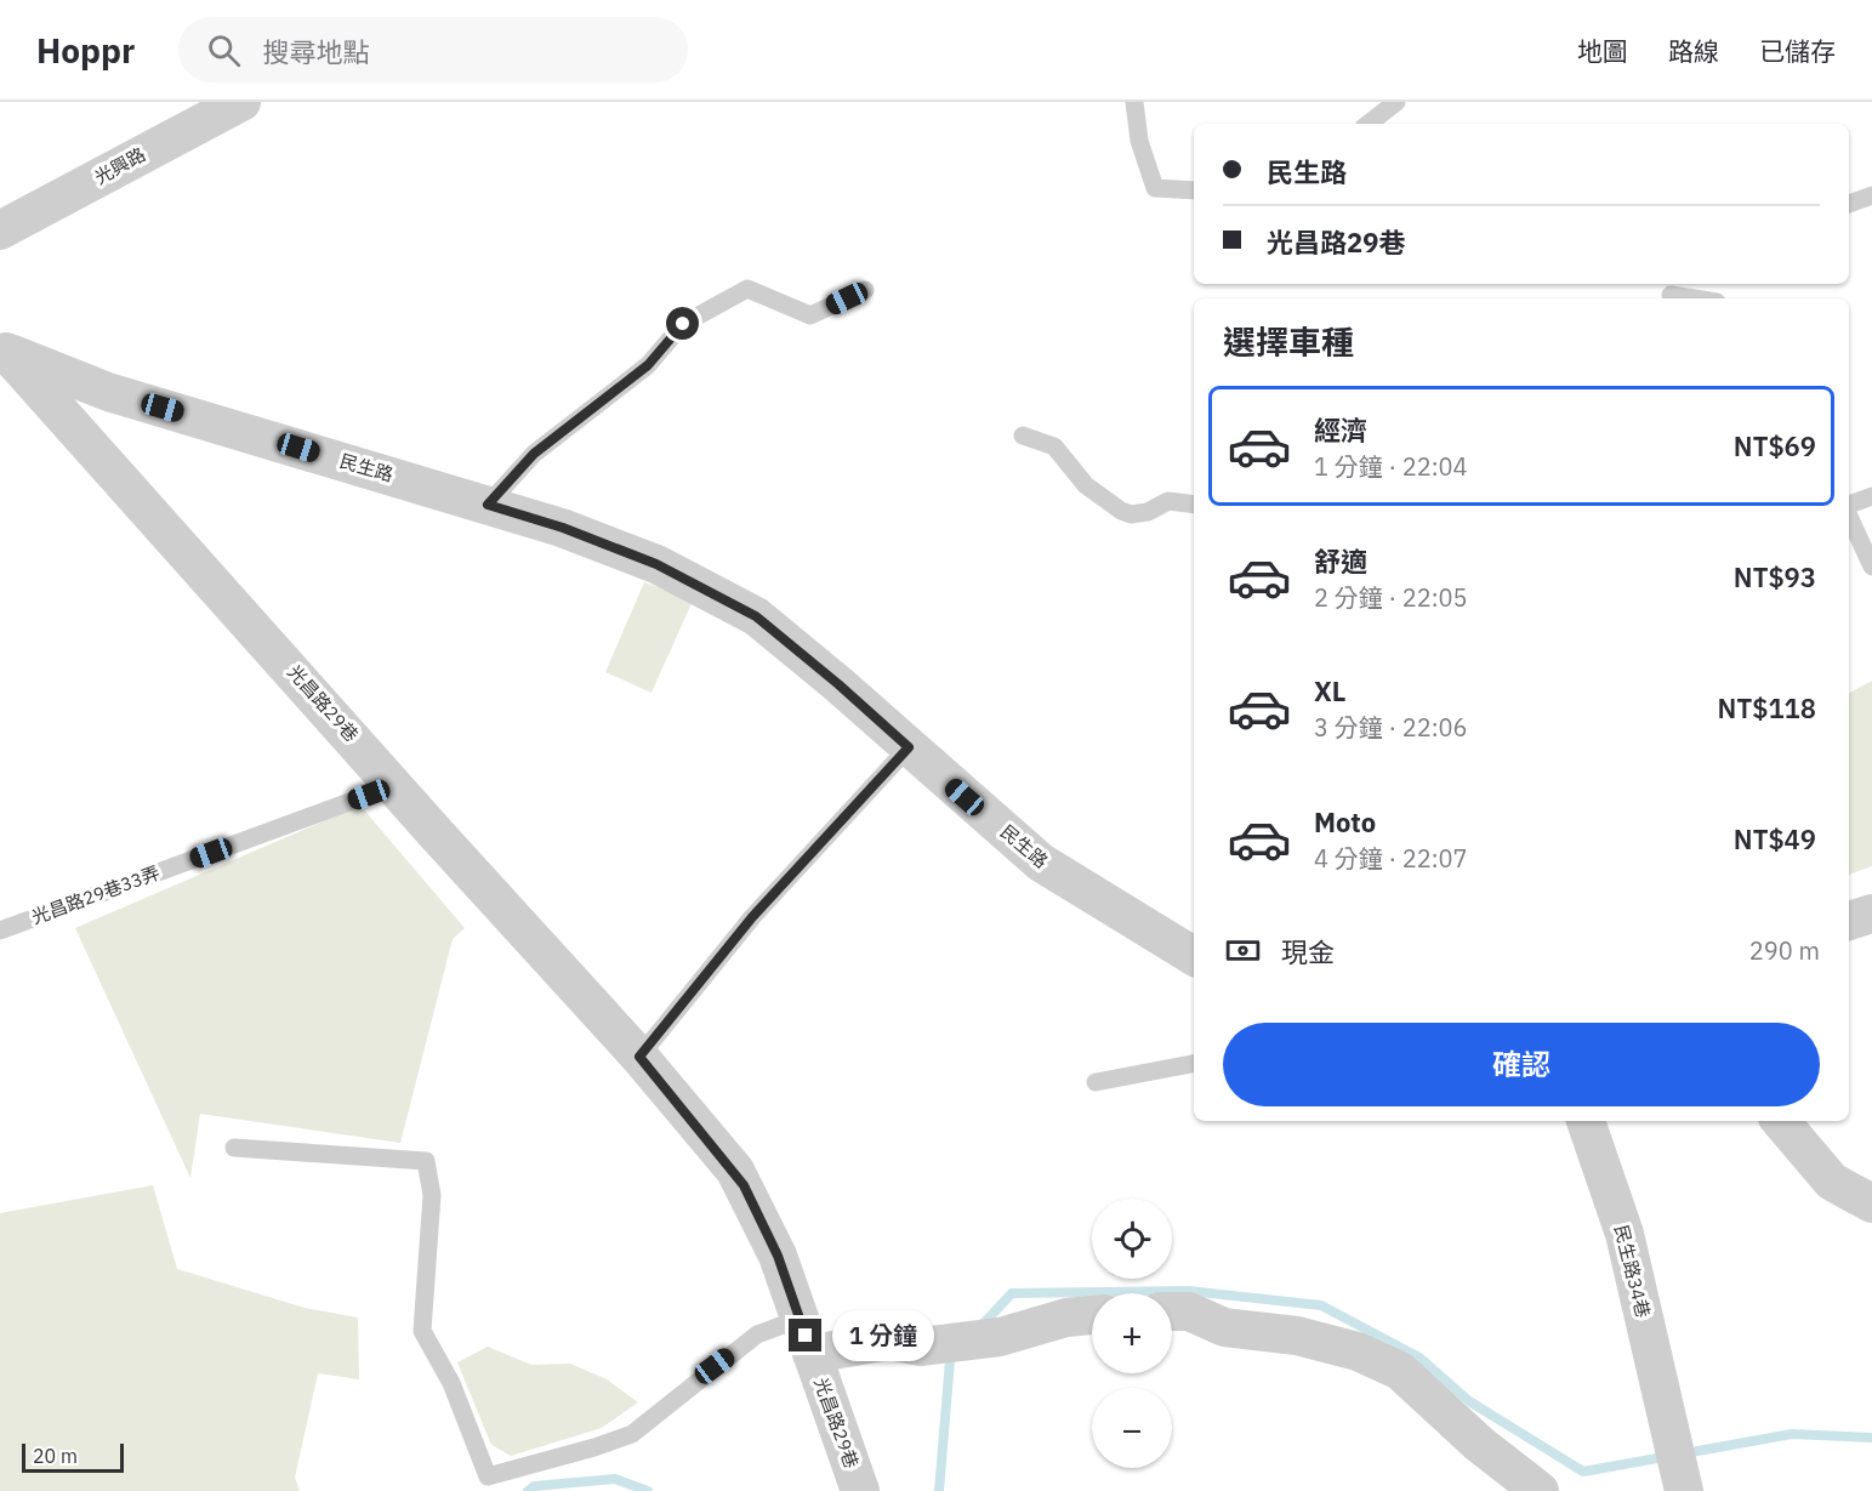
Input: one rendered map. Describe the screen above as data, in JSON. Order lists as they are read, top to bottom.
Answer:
{
  "streets": {
    "street": [
      "光興路",
      "民生路",
      "光昌路29巷",
      "民生路34巷"
    ],
    "lane": ["光昌路29巷33弄"]
  },
  "crossings": [
    ["民生路", "光昌路29巷"],
    ["光昌路29巷", "光昌路29巷33弄"]
  ],
  "scale_bar": "20 m",
  "page": {
    "header": "Hoppr",
    "search": "搜尋地點",
    "nav": ["地圖", "路線", "已儲存"],
    "banner": ["民生路", "光昌路29巷"],
    "heading": "選擇車種",
    "list": [
      {
        "name": "經濟",
        "note": "1 分鐘 · 22:04",
        "value": "NT$69"
      },
      {
        "name": "舒適",
        "note": "2 分鐘 · 22:05",
        "value": "NT$93"
      },
      {
        "name": "XL",
        "note": "3 分鐘 · 22:06",
        "value": "NT$118"
      },
      {
        "name": "Moto",
        "note": "4 分鐘 · 22:07",
        "value": "NT$49"
      }
    ],
    "pay": ["現金", "290 m"],
    "buttons": "確認",
    "map_buttons": ["+", "−"],
    "bubble": "1 分鐘",
    "scale": "20 m"
  }
}
